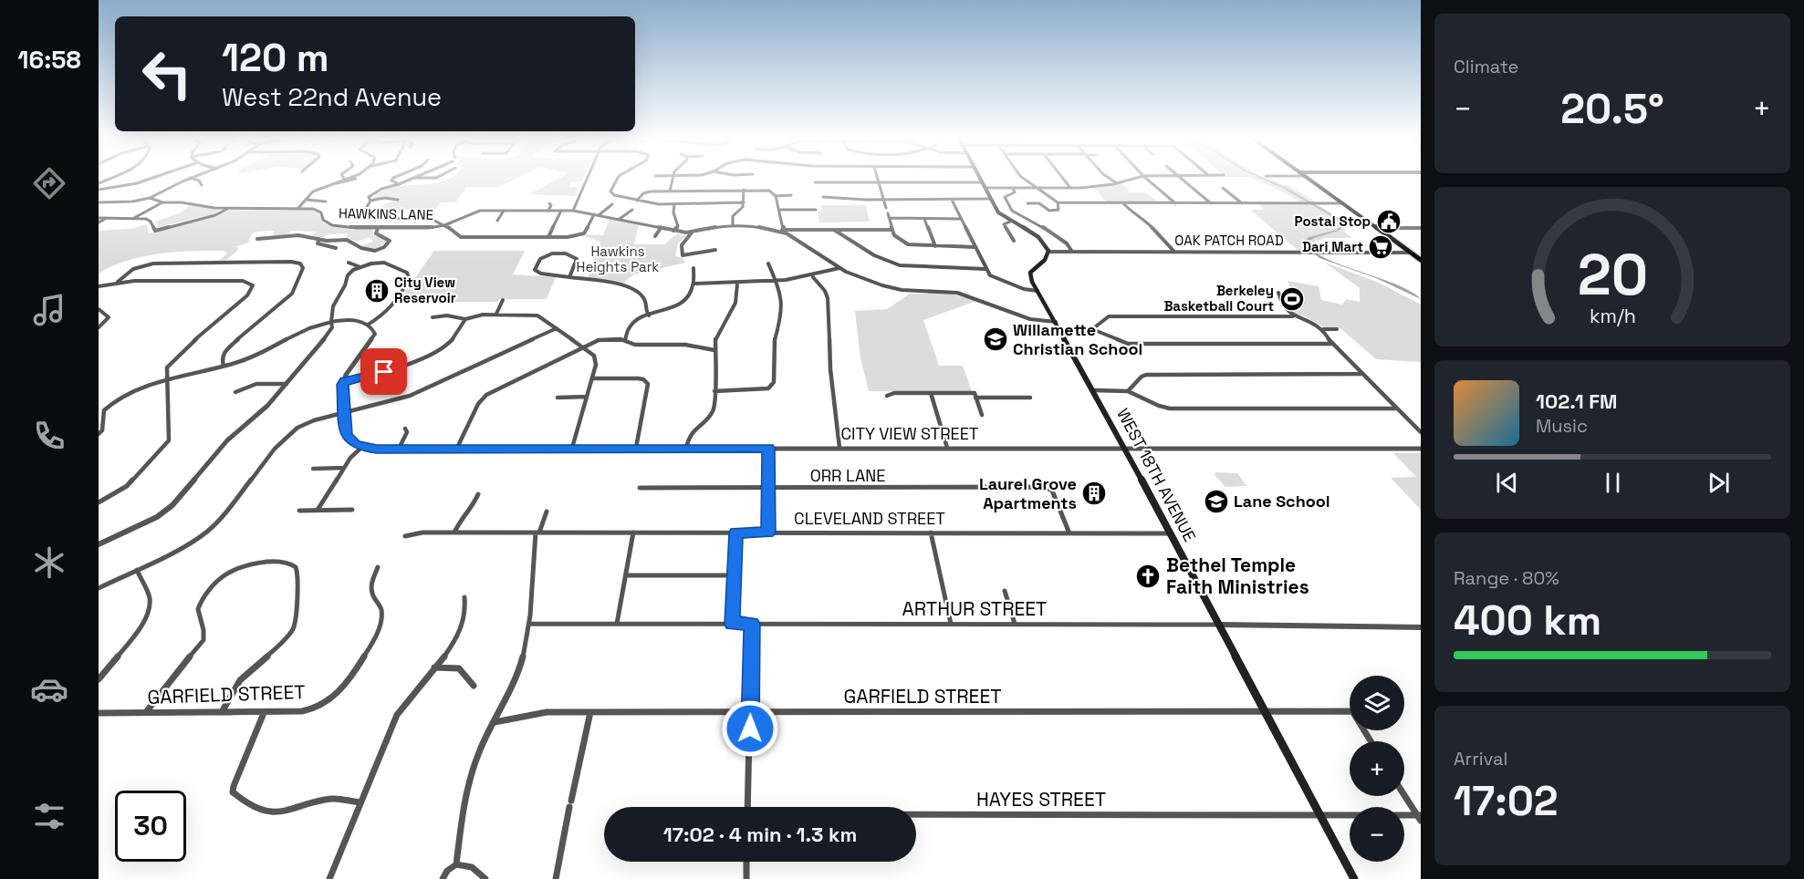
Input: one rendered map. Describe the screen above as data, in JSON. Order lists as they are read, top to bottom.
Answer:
{
  "streets": {
    "main road": ["WEST 18TH AVENUE"],
    "street": [
      "HAWKINS LANE",
      "OAK PATCH ROAD",
      "CITY VIEW STREET",
      "ORR LANE",
      "CLEVELAND STREET",
      "ARTHUR STREET",
      "GARFIELD STREET",
      "HAYES STREET"
    ]
  },
  "crossings": [
    ["HAWKINS LANE", "WEST 18TH AVENUE"],
    ["OAK PATCH ROAD", "WEST 18TH AVENUE"],
    ["CITY VIEW STREET", "WEST 18TH AVENUE"],
    ["WEST 18TH AVENUE", "CLEVELAND STREET"],
    ["WEST 18TH AVENUE", "ARTHUR STREET"],
    ["WEST 18TH AVENUE", "GARFIELD STREET"],
    ["WEST 18TH AVENUE", "HAYES STREET"],
    ["ORR LANE", "CLEVELAND STREET"]
  ],
  "parks": ["Hawkins Heights Park"],
  "places": {
    "public building": ["Postal Stop"],
    "supermarket": ["Dari Mart"],
    "building": ["City View Reservoir", "Laurel Grove Apartments"],
    "sports": ["Berkeley Basketball Court"],
    "school or university": ["Willamette Christian School", "Lane School"],
    "church": ["Bethel Temple Faith Ministries"]
  },
  "page": {
    "tabs": "16:58",
    "tile": [
      "Climate",
      ["Range · 80%", "400 km"],
      ["Arrival", "17:02"]
    ],
    "turn": ["120 m", "West 22nd Avenue"],
    "heat": ["−", "20.5°", "+"],
    "song": ["102.1 FM", "Music"],
    "map_buttons": ["+", "−"],
    "limit": "30",
    "trip": "17:02 · 4 min · 1.3 km",
    "gauge": ["20", "km/h"]
  }
}
